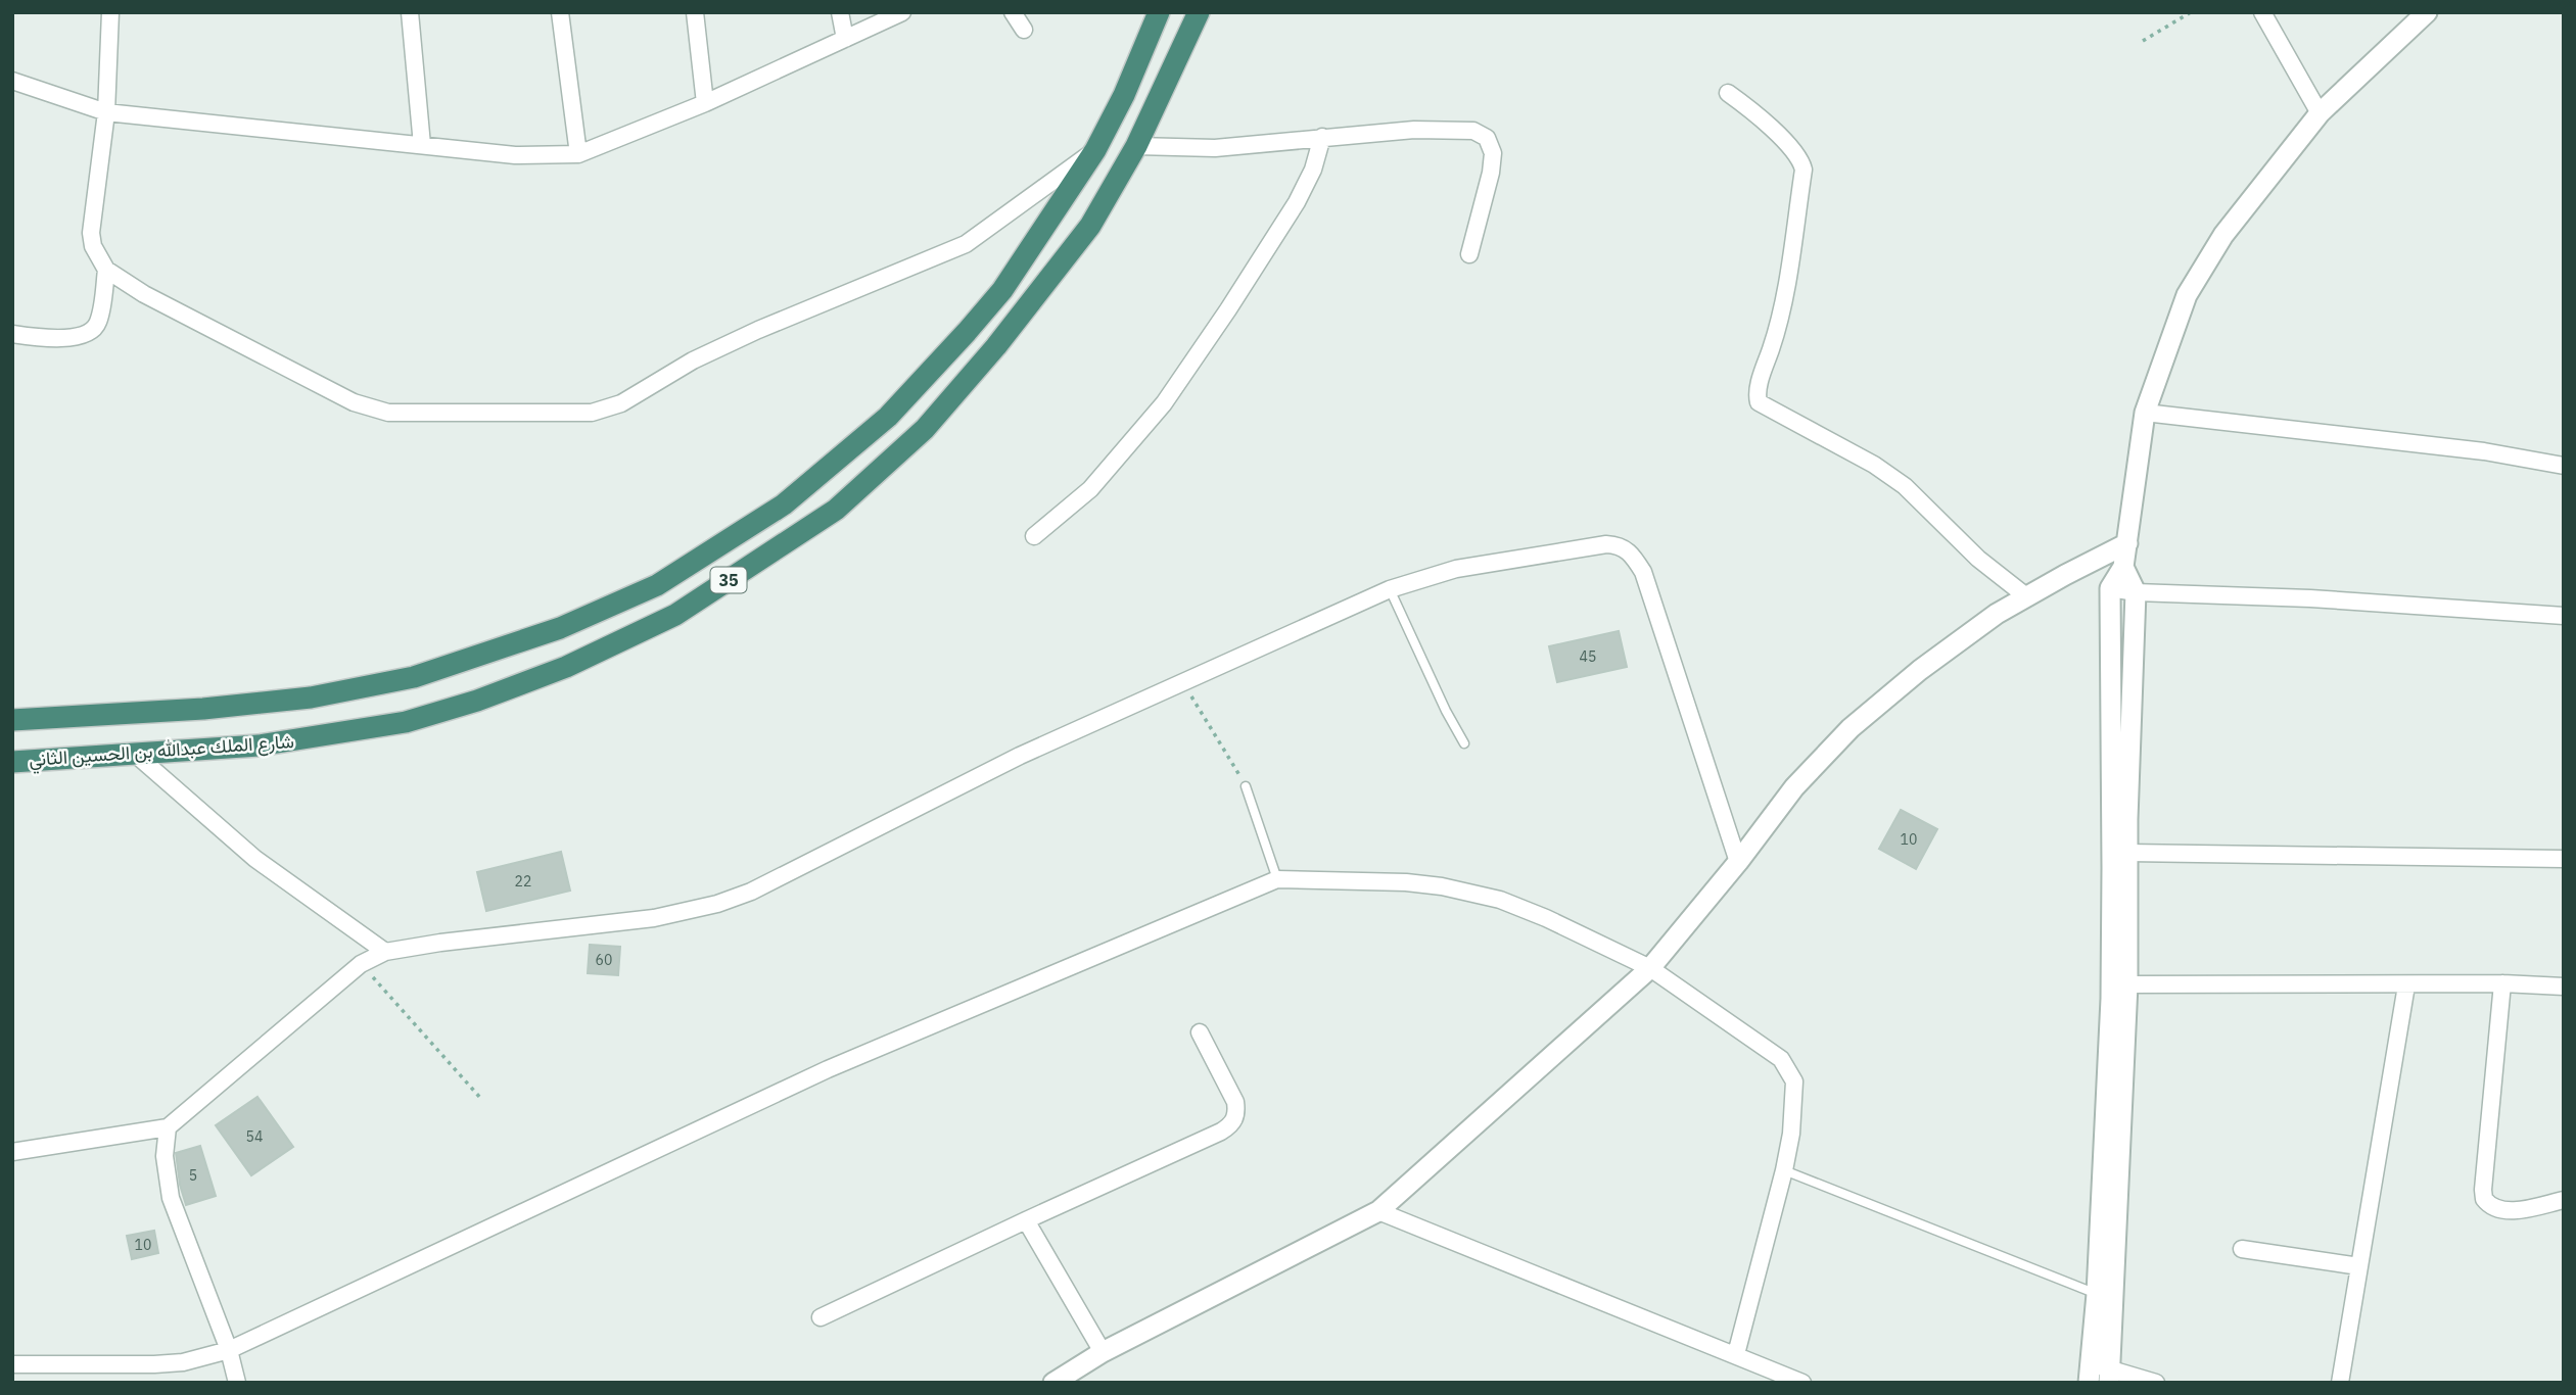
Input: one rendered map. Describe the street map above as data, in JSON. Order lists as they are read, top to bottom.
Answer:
{
  "streets": {
    "highway": ["35", "شارع الملك عبدالله بن الحسين الثاني"]
  },
  "house_numbers": [
    "45",
    "10",
    "22",
    "60",
    "54",
    "5",
    "10"
  ]
}
